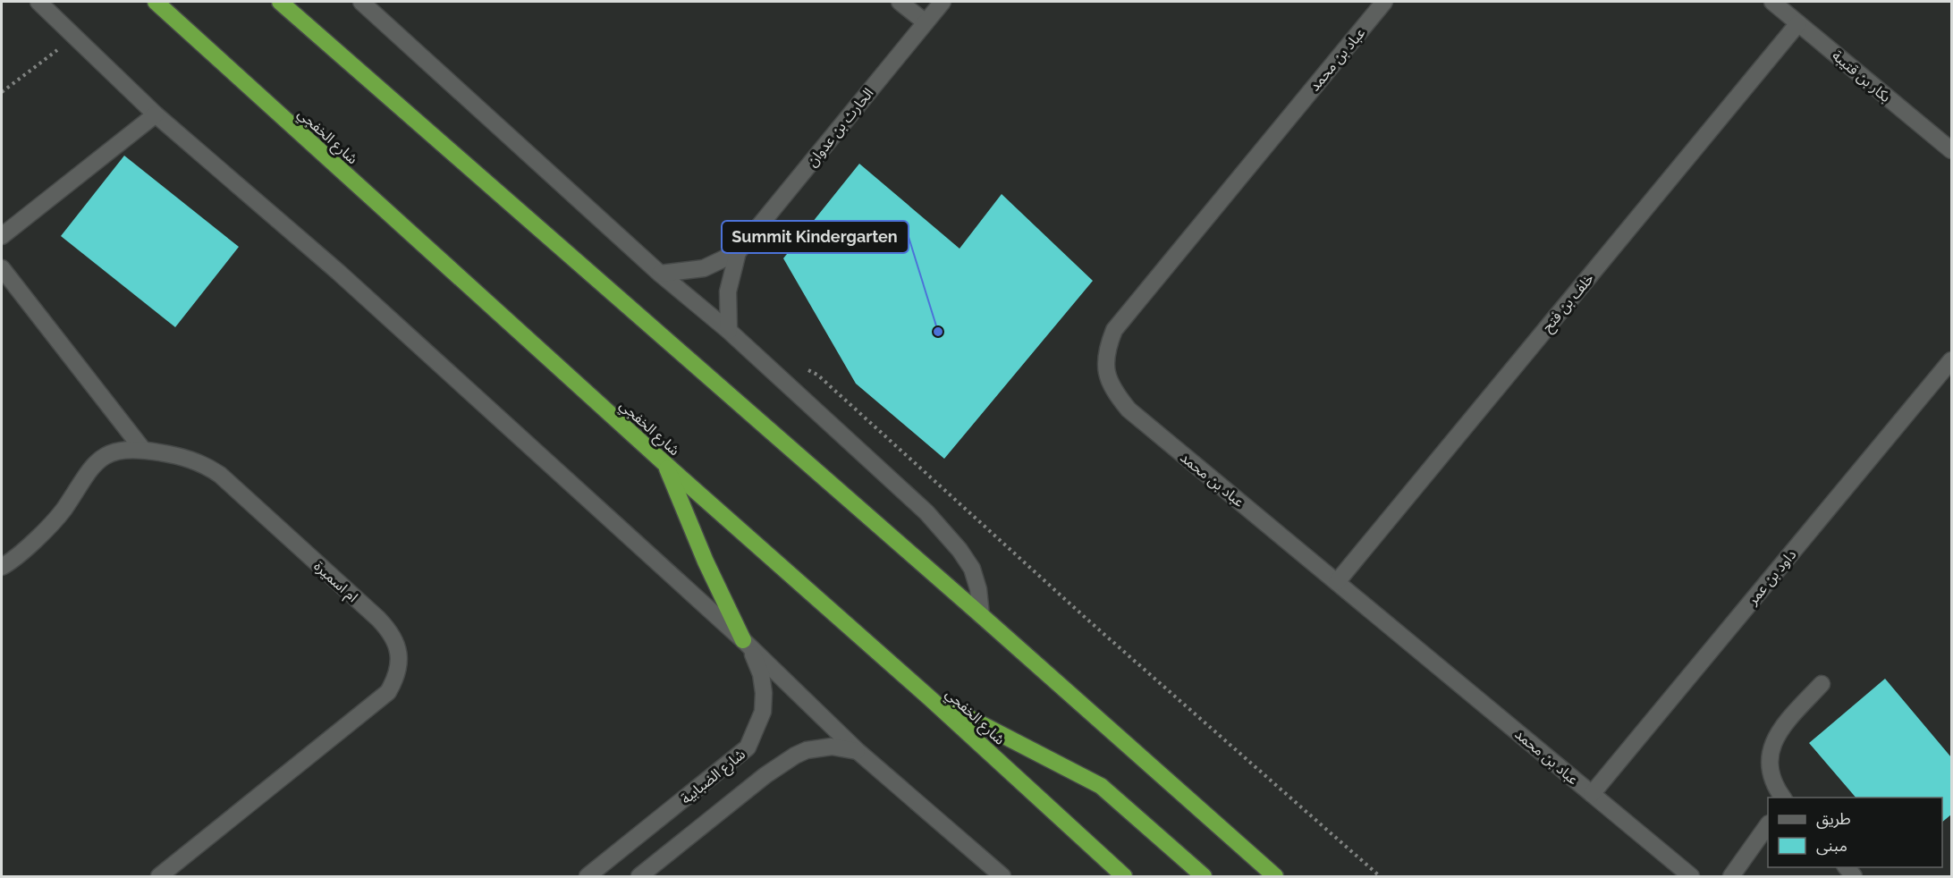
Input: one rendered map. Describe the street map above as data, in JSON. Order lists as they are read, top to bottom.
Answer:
{
  "streets": {
    "highway": ["شارع الخفجي"],
    "street": [
      "عباد بن محمد",
      "بكار بن قتيبة",
      "الحارث بن عدوان",
      "خلف بن فتح",
      "داود بن عمر",
      "ام اسميرة",
      "شارع الضبابية"
    ]
  },
  "crossings": [
    ["عباد بن محمد", "خلف بن فتح"],
    ["عباد بن محمد", "داود بن عمر"],
    ["بكار بن قتيبة", "خلف بن فتح"]
  ],
  "places": ["Summit Kindergarten"],
  "legend": ["طريق", "مبنى"]
}
